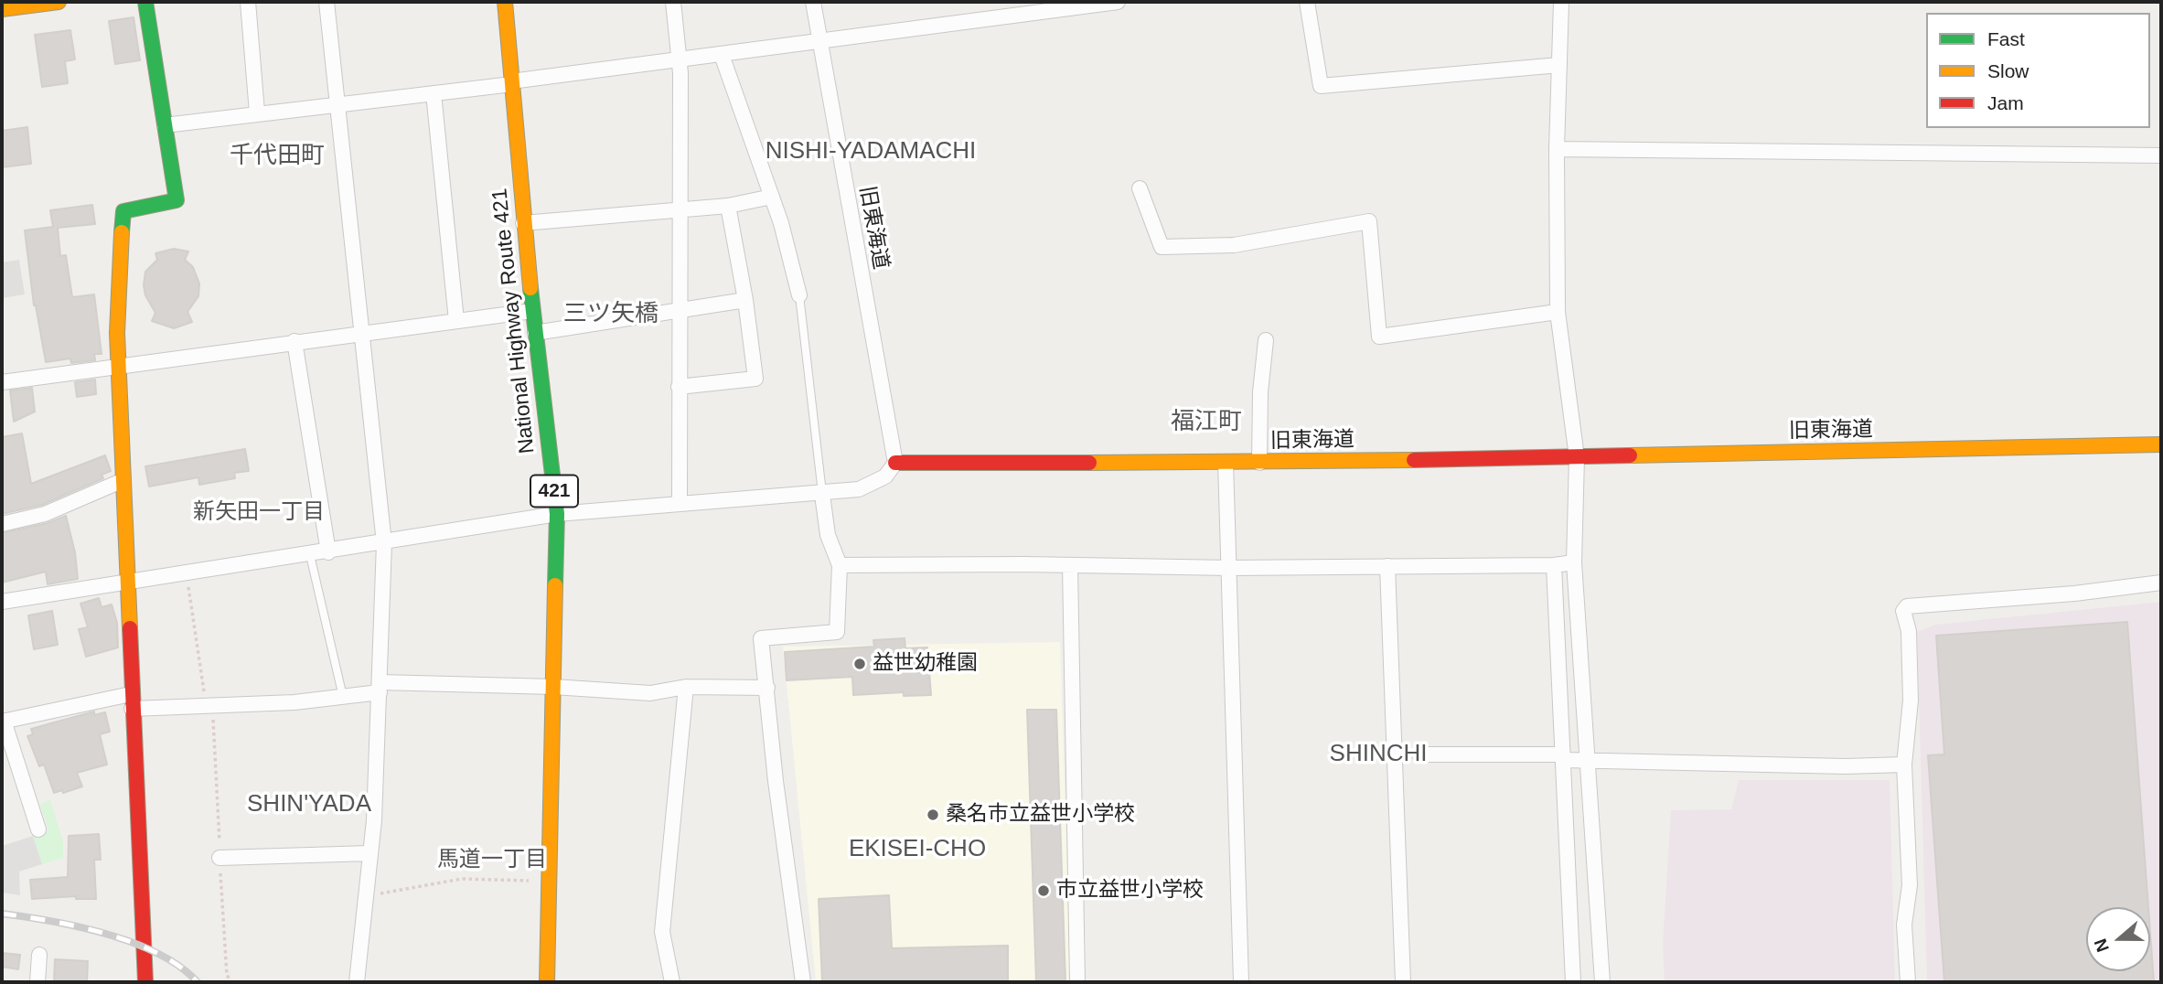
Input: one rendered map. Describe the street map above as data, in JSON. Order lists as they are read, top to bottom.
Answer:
{
  "streets": {
    "main road": ["旧東海道", "National Highway Route 421", "421"]
  },
  "districts": [
    "NISHI-YADAMACHI",
    "千代田町",
    "三ツ矢橋",
    "福江町",
    "新矢田一丁目",
    "SHINCHI",
    "SHIN'YADA",
    "EKISEI-CHO",
    "馬道一丁目"
  ],
  "places": ["益世幼稚園", "桑名市立益世小学校", "市立益世小学校"],
  "legend": ["Fast", "Slow", "Jam"],
  "north": "left"
}
